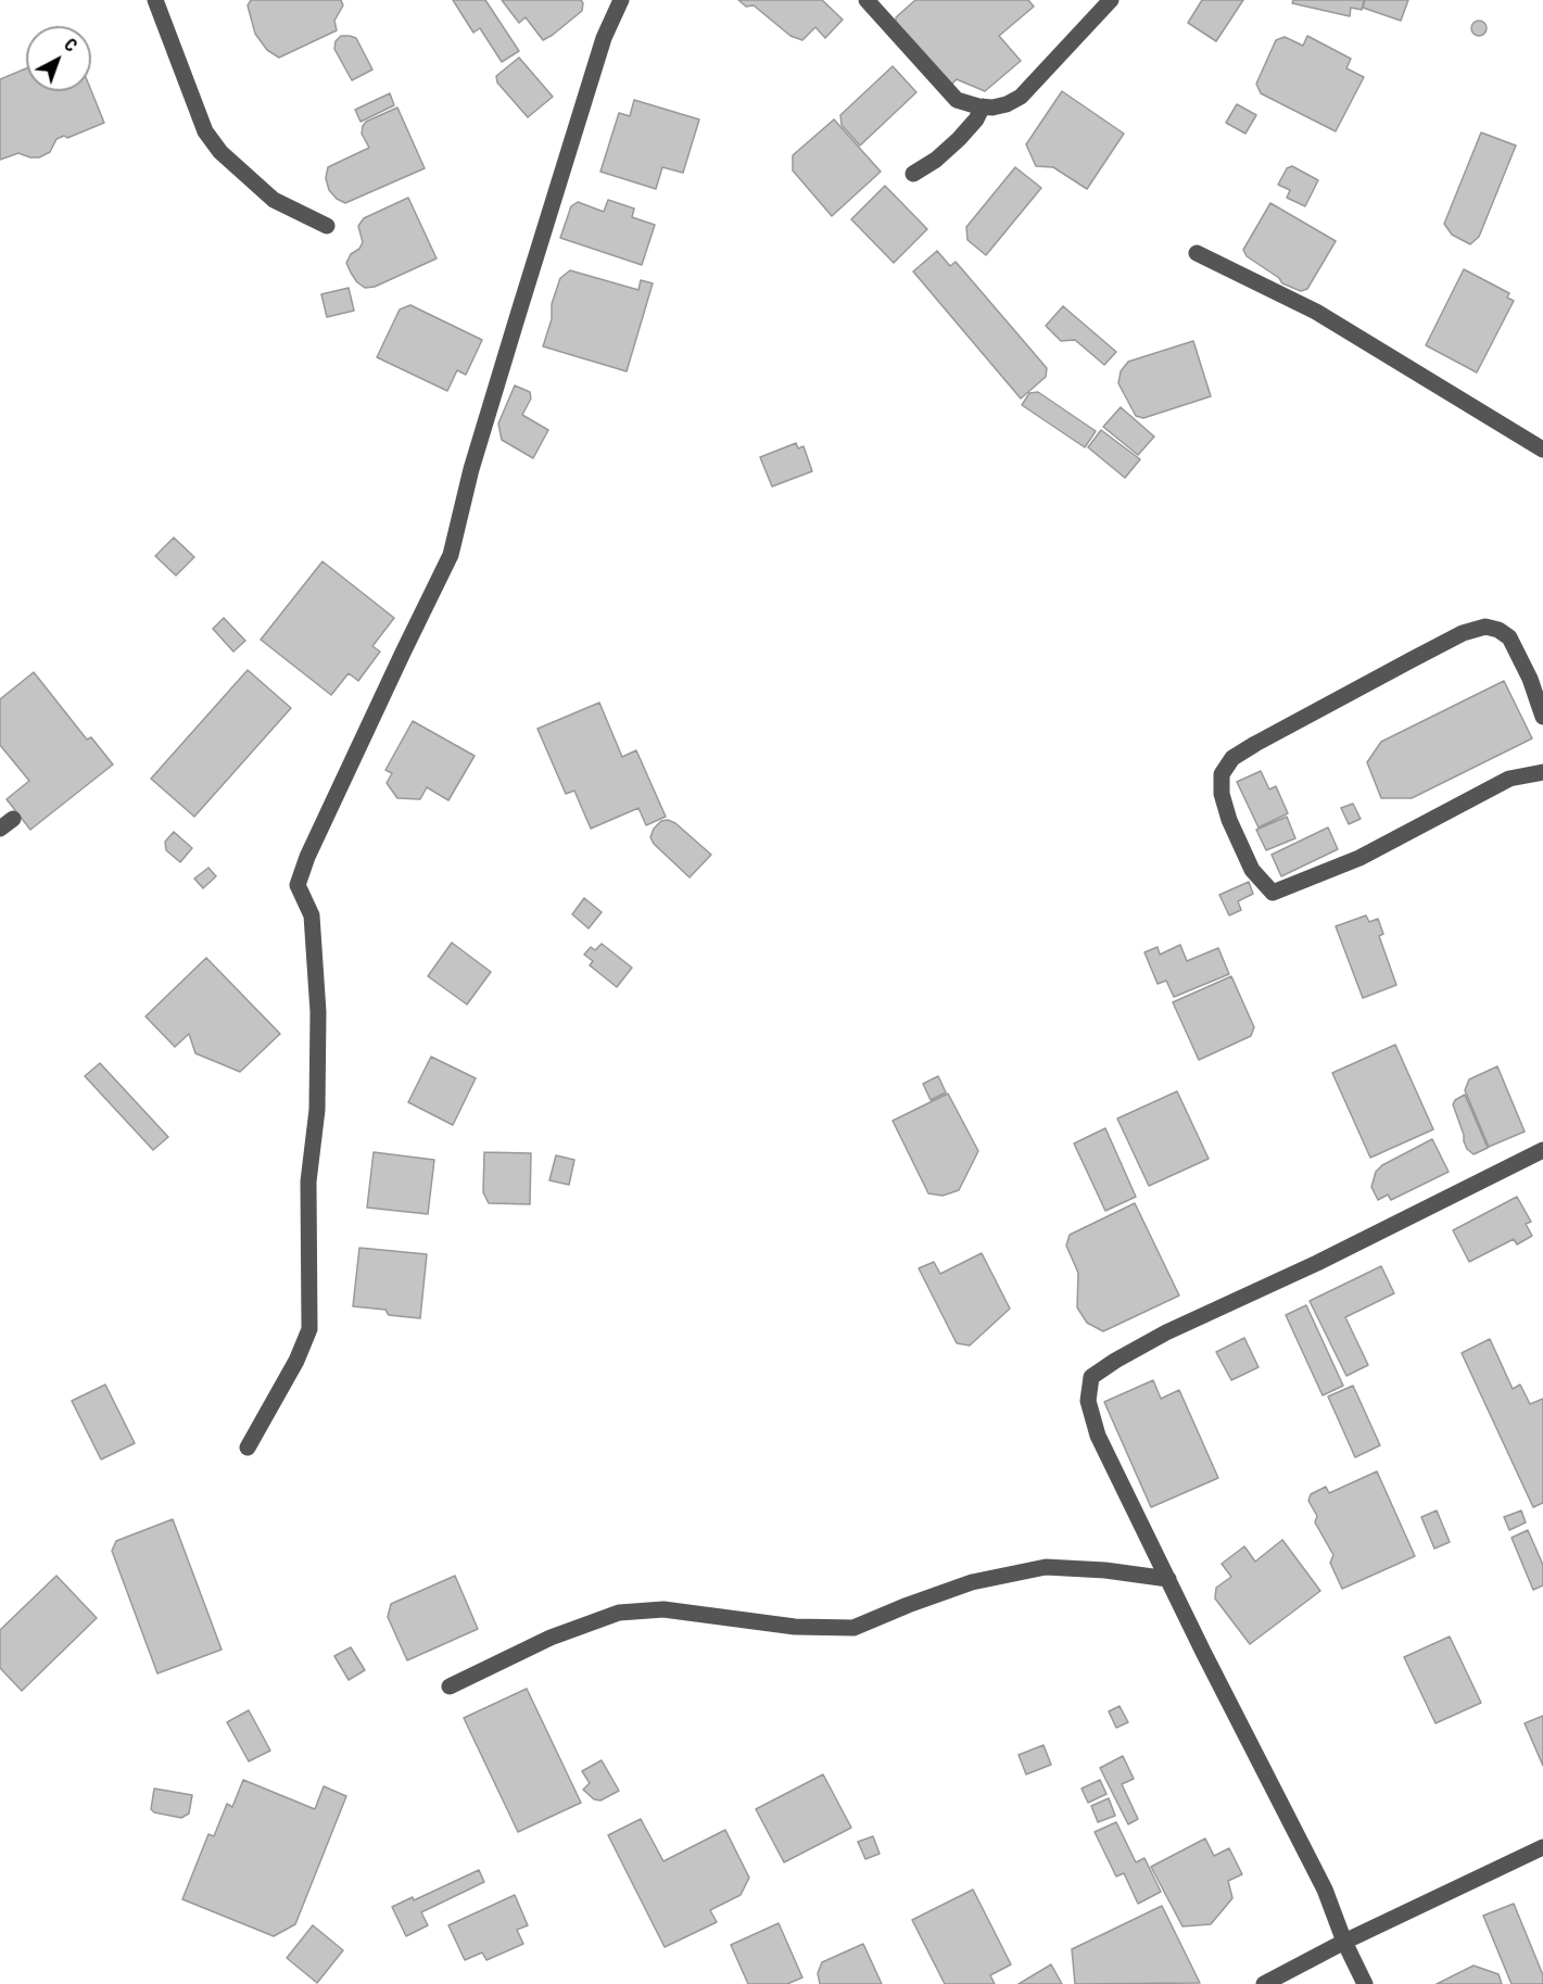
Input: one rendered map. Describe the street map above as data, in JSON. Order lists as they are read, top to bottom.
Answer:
{
  "north": "top right"
}
